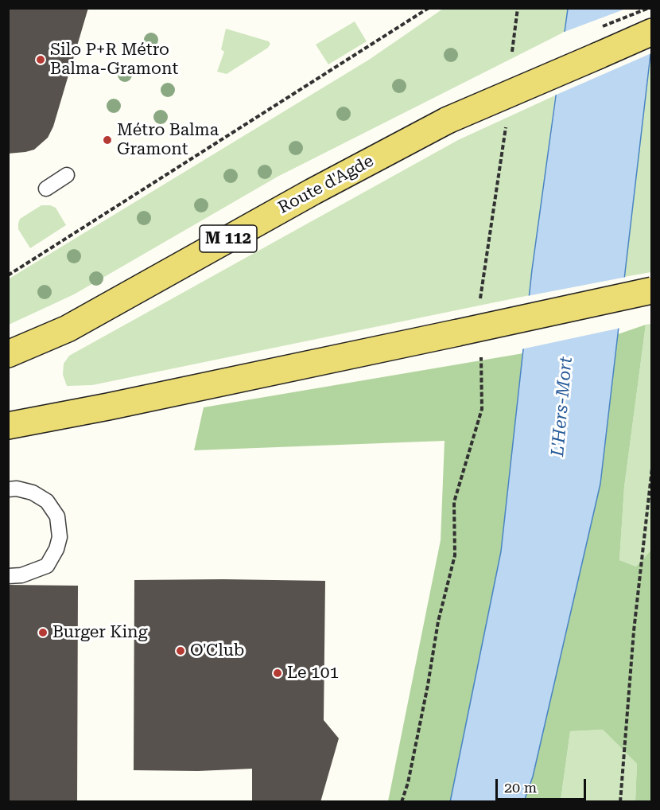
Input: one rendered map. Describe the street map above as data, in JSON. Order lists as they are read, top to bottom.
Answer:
{
  "streets": {
    "main road": ["Route d'Agde", "M 112"]
  },
  "water": ["L'Hers-Mort"],
  "places": [
    "Silo P+R Métro Balma-Gramont",
    "Métro Balma Gramont",
    "Burger King",
    "O'Club",
    "Le 101"
  ],
  "scale_bar": "20 m"
}
